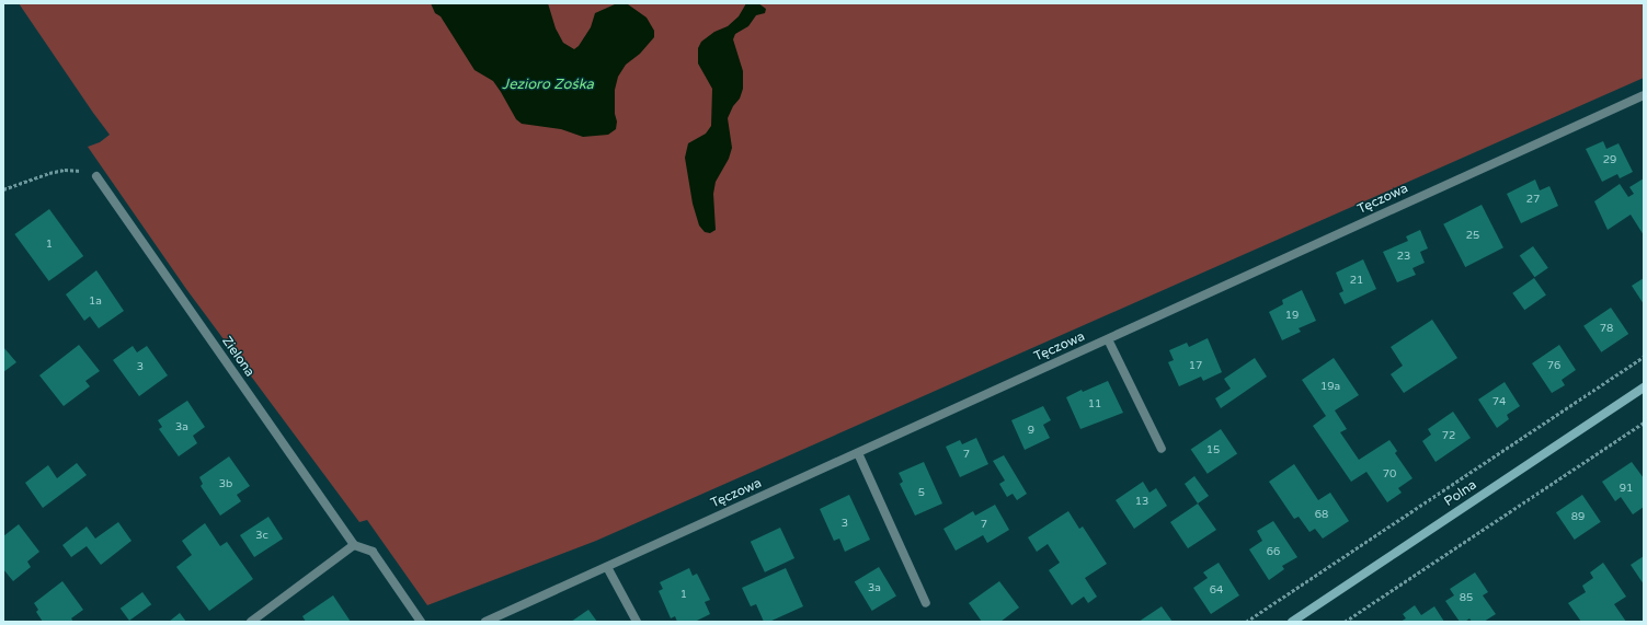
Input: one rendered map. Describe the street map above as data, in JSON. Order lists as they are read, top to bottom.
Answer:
{
  "streets": {
    "street": ["Tęczowa", "Zielona", "Polna"]
  },
  "water": ["Jezioro Zośka"],
  "house_numbers": [
    "29",
    "27",
    "25",
    "1",
    "23",
    "21",
    "1a",
    "19",
    "78",
    "17",
    "76",
    "3",
    "19a",
    "74",
    "11",
    "3a",
    "9",
    "72",
    "15",
    "7",
    "70",
    "3b",
    "91",
    "5",
    "13",
    "68",
    "89",
    "3",
    "7",
    "3c",
    "66",
    "3a",
    "64",
    "1",
    "85"
  ]
}
